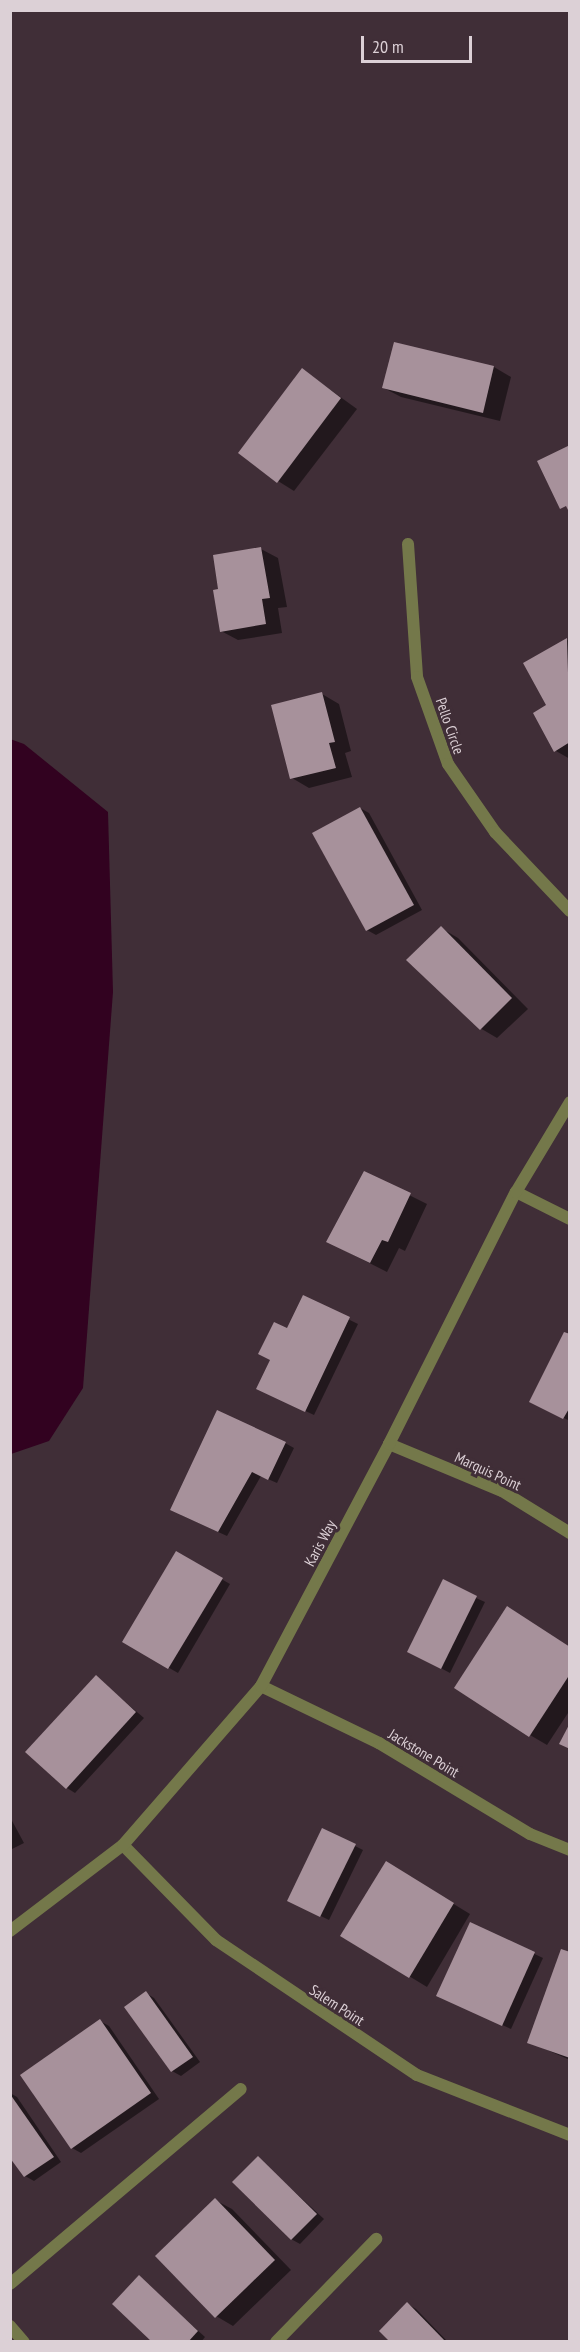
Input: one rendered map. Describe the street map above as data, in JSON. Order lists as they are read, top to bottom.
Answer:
{
  "streets": {
    "street": [
      "Pello Circle",
      "Marquis Point",
      "Karis Way",
      "Jackstone Point",
      "Salem Point"
    ]
  },
  "crossings": [
    ["Marquis Point", "Karis Way"],
    ["Karis Way", "Jackstone Point"],
    ["Karis Way", "Salem Point"]
  ],
  "scale_bar": "20 m"
}
